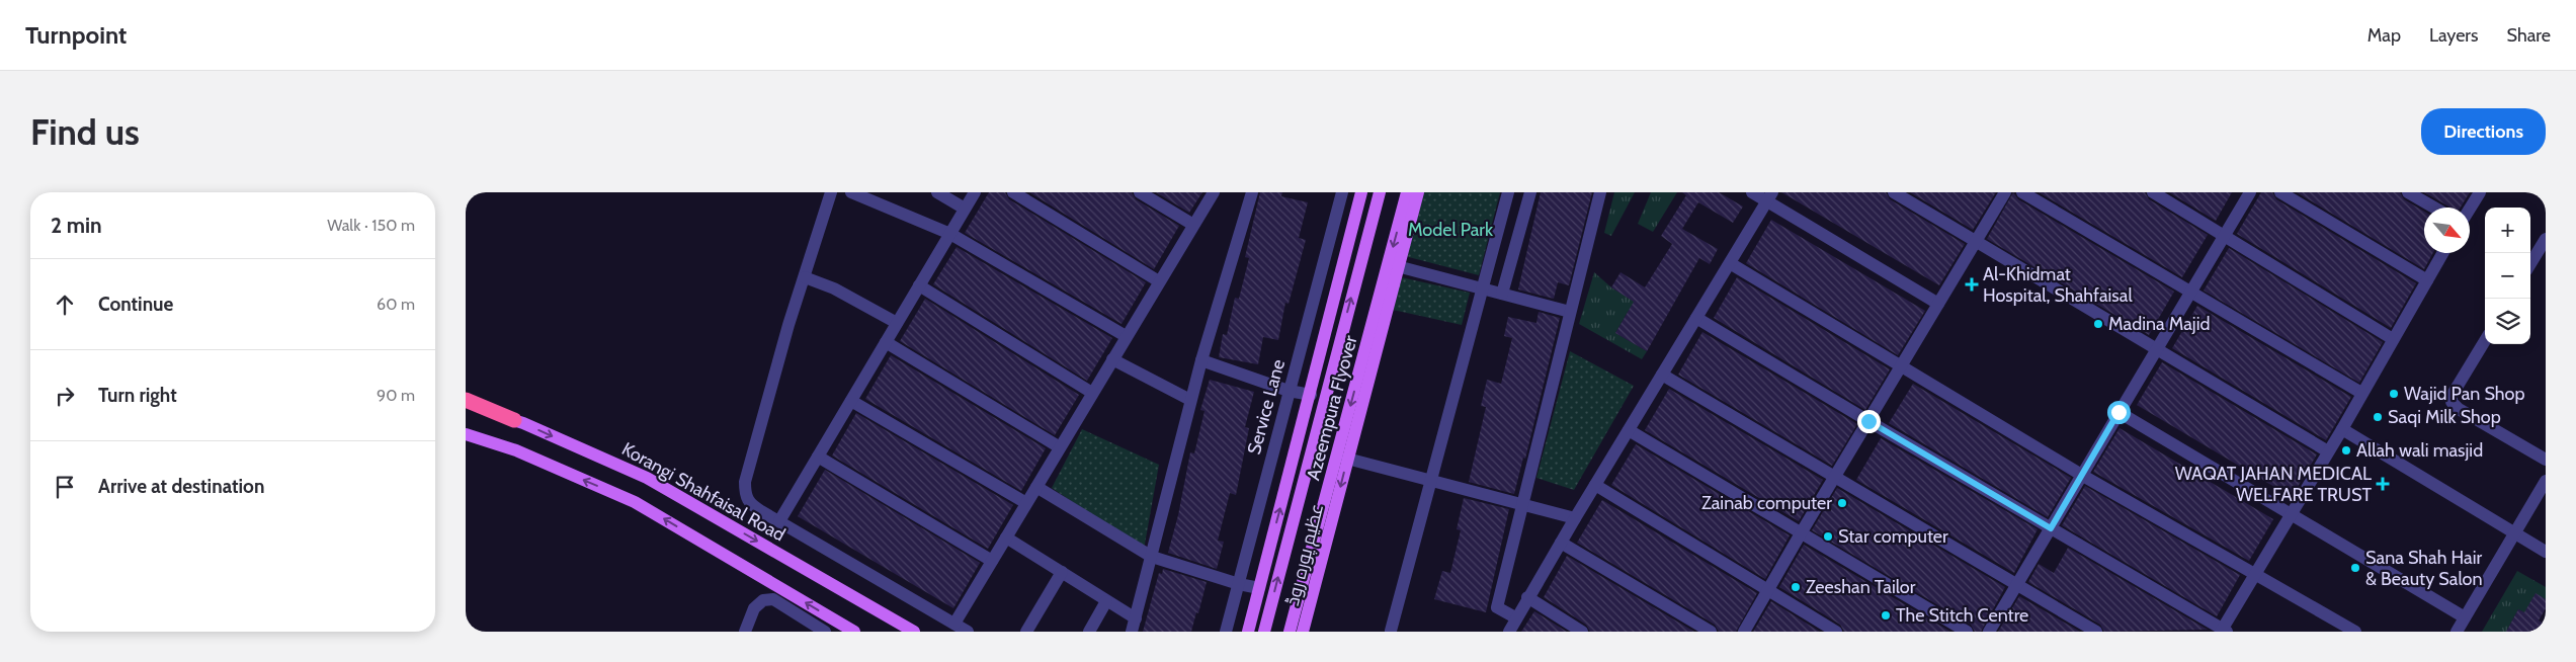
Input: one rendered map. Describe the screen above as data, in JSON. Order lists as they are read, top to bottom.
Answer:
{
  "streets": {
    "main road": ["Azeempura Flyover", "Korangi Shahfaisal Road", "عظیم پورہ روڈ"],
    "street": ["Service Lane"]
  },
  "parks": ["Model Park"],
  "places": {
    "health": ["Al-Khidmat Hospital, Shahfaisal", "WAQAT JAHAN MEDICAL WELFARE TRUST"],
    "other": [
      "Madina Majid",
      "Wajid Pan Shop",
      "Saqi Milk Shop",
      "Allah wali masjid",
      "Zainab computer",
      "Star computer",
      "Sana Shah Hair & Beauty Salon",
      "Zeeshan Tailor",
      "The Stitch Centre"
    ]
  },
  "north": "bottom right",
  "page": {
    "header": "Turnpoint",
    "nav": ["Map", "Layers", "Share"],
    "buttons": "Directions",
    "title": "Find us",
    "heading": ["2 min", "Walk · 150 m"],
    "map_buttons": ["+", "−"],
    "list": [
      ["Continue", "60 m"],
      ["Turn right", "90 m"],
      "Arrive at destination"
    ]
  }
}
